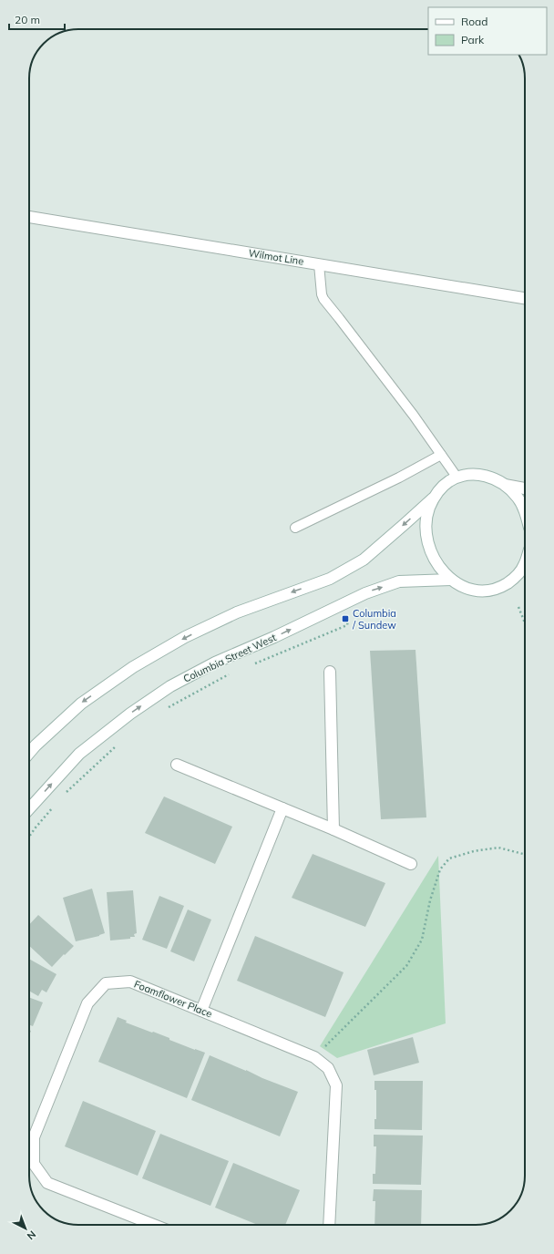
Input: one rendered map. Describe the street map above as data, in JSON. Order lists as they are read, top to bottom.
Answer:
{
  "streets": {
    "street": ["Wilmot Line", "Columbia Street West", "Foamflower Place"]
  },
  "places": {
    "transit": ["Columbia / Sundew"]
  },
  "legend": ["Road", "Park"],
  "scale_bar": "20 m",
  "north": "bottom right"
}
